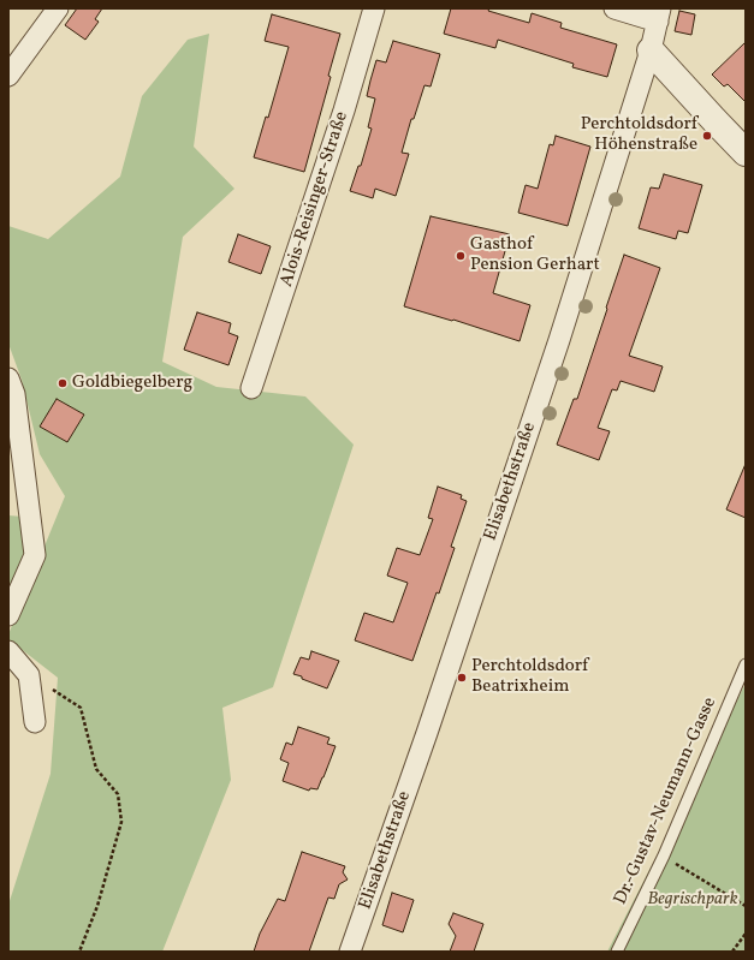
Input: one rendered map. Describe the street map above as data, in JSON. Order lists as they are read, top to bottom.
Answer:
{
  "streets": {
    "street": ["Alois-Reisinger-Straße", "Elisabethstraße"],
    "lane": ["Dr.-Gustav-Neumann-Gasse"]
  },
  "parks": ["Begrischpark"],
  "places": [
    "Perchtoldsdorf Höhenstraße",
    "Gasthof Pension Gerhart",
    "Goldbiegelberg",
    "Perchtoldsdorf Beatrixheim"
  ]
}
